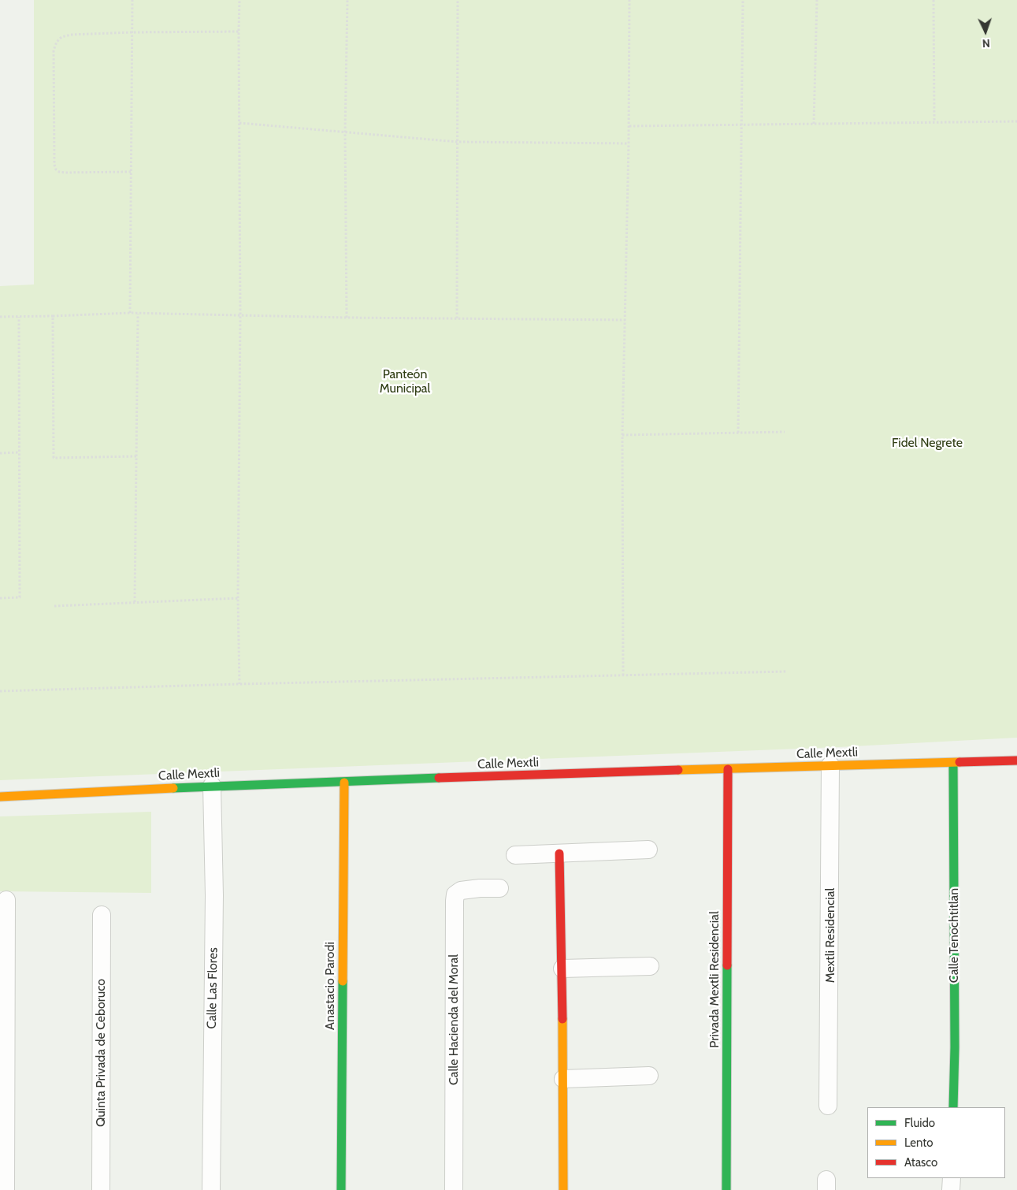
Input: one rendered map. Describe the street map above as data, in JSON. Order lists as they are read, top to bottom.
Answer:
{
  "streets": {
    "street": [
      "Calle Mextli",
      "Mextli Residencial",
      "Calle Tenochtitlan",
      "Privada Mextli Residencial",
      "Anastacio Parodi",
      "Calle Las Flores",
      "Calle Hacienda del Moral",
      "Quinta Privada de Ceboruco"
    ]
  },
  "crossings": [
    ["Calle Mextli", "Mextli Residencial"],
    ["Calle Mextli", "Calle Tenochtitlan"],
    ["Calle Mextli", "Privada Mextli Residencial"],
    ["Calle Mextli", "Anastacio Parodi"],
    ["Calle Mextli", "Calle Las Flores"]
  ],
  "parks": ["Panteón Municipal", "Fidel Negrete"],
  "legend": ["Fluido", "Lento", "Atasco"],
  "north": "bottom"
}
